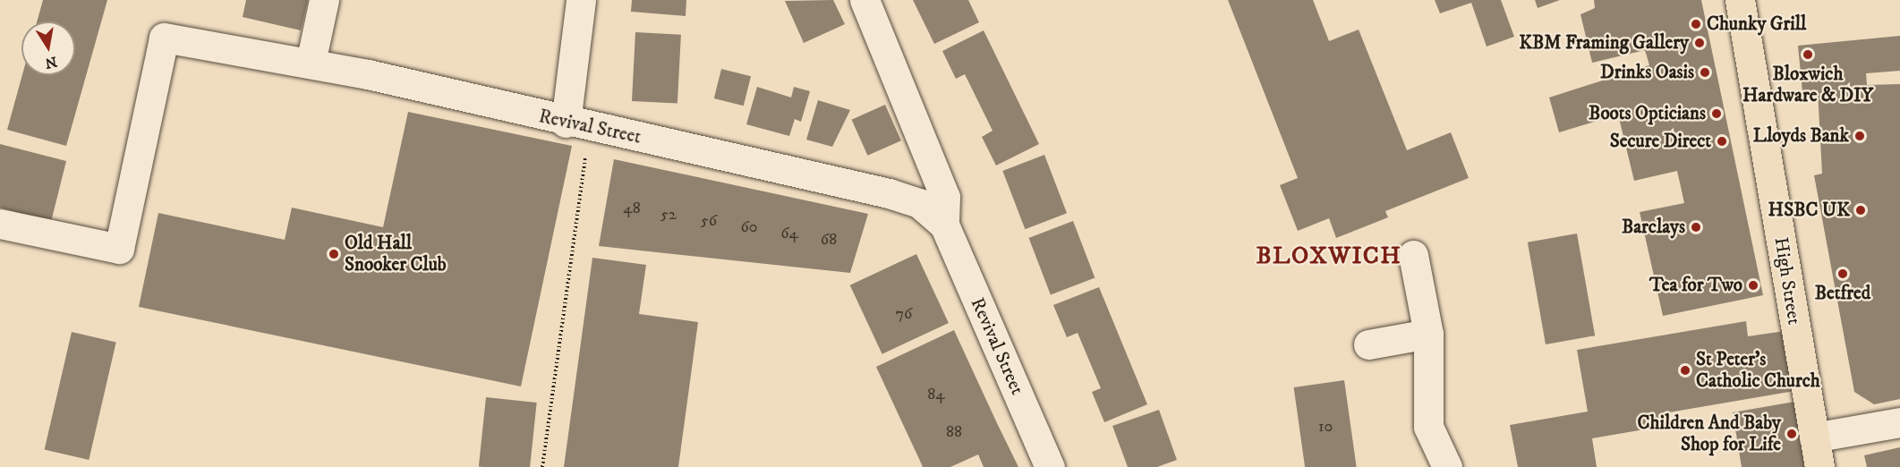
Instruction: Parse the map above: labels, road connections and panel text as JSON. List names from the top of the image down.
{
  "streets": {
    "highway": ["High Street"],
    "street": ["Revival Street"]
  },
  "districts": ["BLOXWICH"],
  "places": [
    "Chunky Grill",
    "KBM Framing Gallery",
    "Bloxwich Hardware & DIY",
    "Drinks Oasis",
    "Boots Opticians",
    "Lloyds Bank",
    "Secure Direct",
    "HSBC UK",
    "Barclays",
    "Old Hall Snooker Club",
    "Betfred",
    "Tea for Two",
    "St Peter's Catholic Church",
    "Children And Baby Shop for Life"
  ],
  "house_numbers": [
    "48",
    "52",
    "56",
    "60",
    "64",
    "68",
    "76",
    "84",
    "10",
    "88"
  ],
  "north": "bottom"
}
